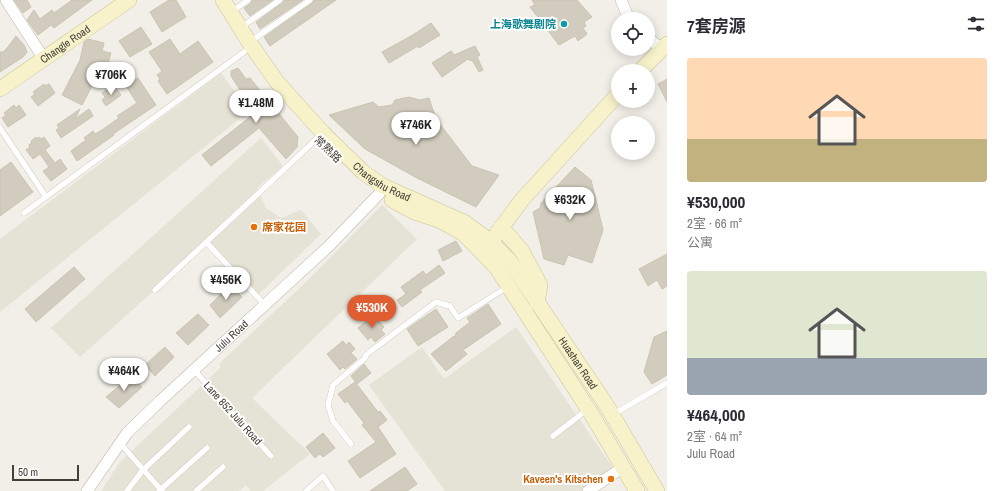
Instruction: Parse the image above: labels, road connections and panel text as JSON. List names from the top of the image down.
{
  "streets": {
    "main road": [
      "Changle Road",
      "常熟路",
      "Changshu Road",
      "Huashan Road"
    ],
    "street": ["Julu Road"],
    "lane": ["Lane 852 Julu Road"]
  },
  "crossings": [
    ["常熟路", "Changshu Road"],
    ["常熟路", "Julu Road"],
    ["常熟路", "Huashan Road"],
    ["Changshu Road", "Julu Road"],
    ["Changshu Road", "Huashan Road"],
    ["Julu Road", "Lane 852 Julu Road"]
  ],
  "places": ["上海歌舞剧院", "席家花园", "Kaveen's Kitschen"],
  "scale_bar": "50 m",
  "page": {
    "heading": "7套房源",
    "map_buttons": ["+", "−"],
    "list": [
      {
        "name": "¥530,000",
        "note": "2室 · 66 m² · 公寓"
      },
      {
        "name": "¥464,000",
        "note": "2室 · 64 m² · Julu Road"
      }
    ],
    "price": [
      "¥706K",
      "¥1.48M",
      "¥746K",
      "¥632K",
      "¥456K",
      "¥530K",
      "¥464K"
    ],
    "scale": "50 m"
  }
}
